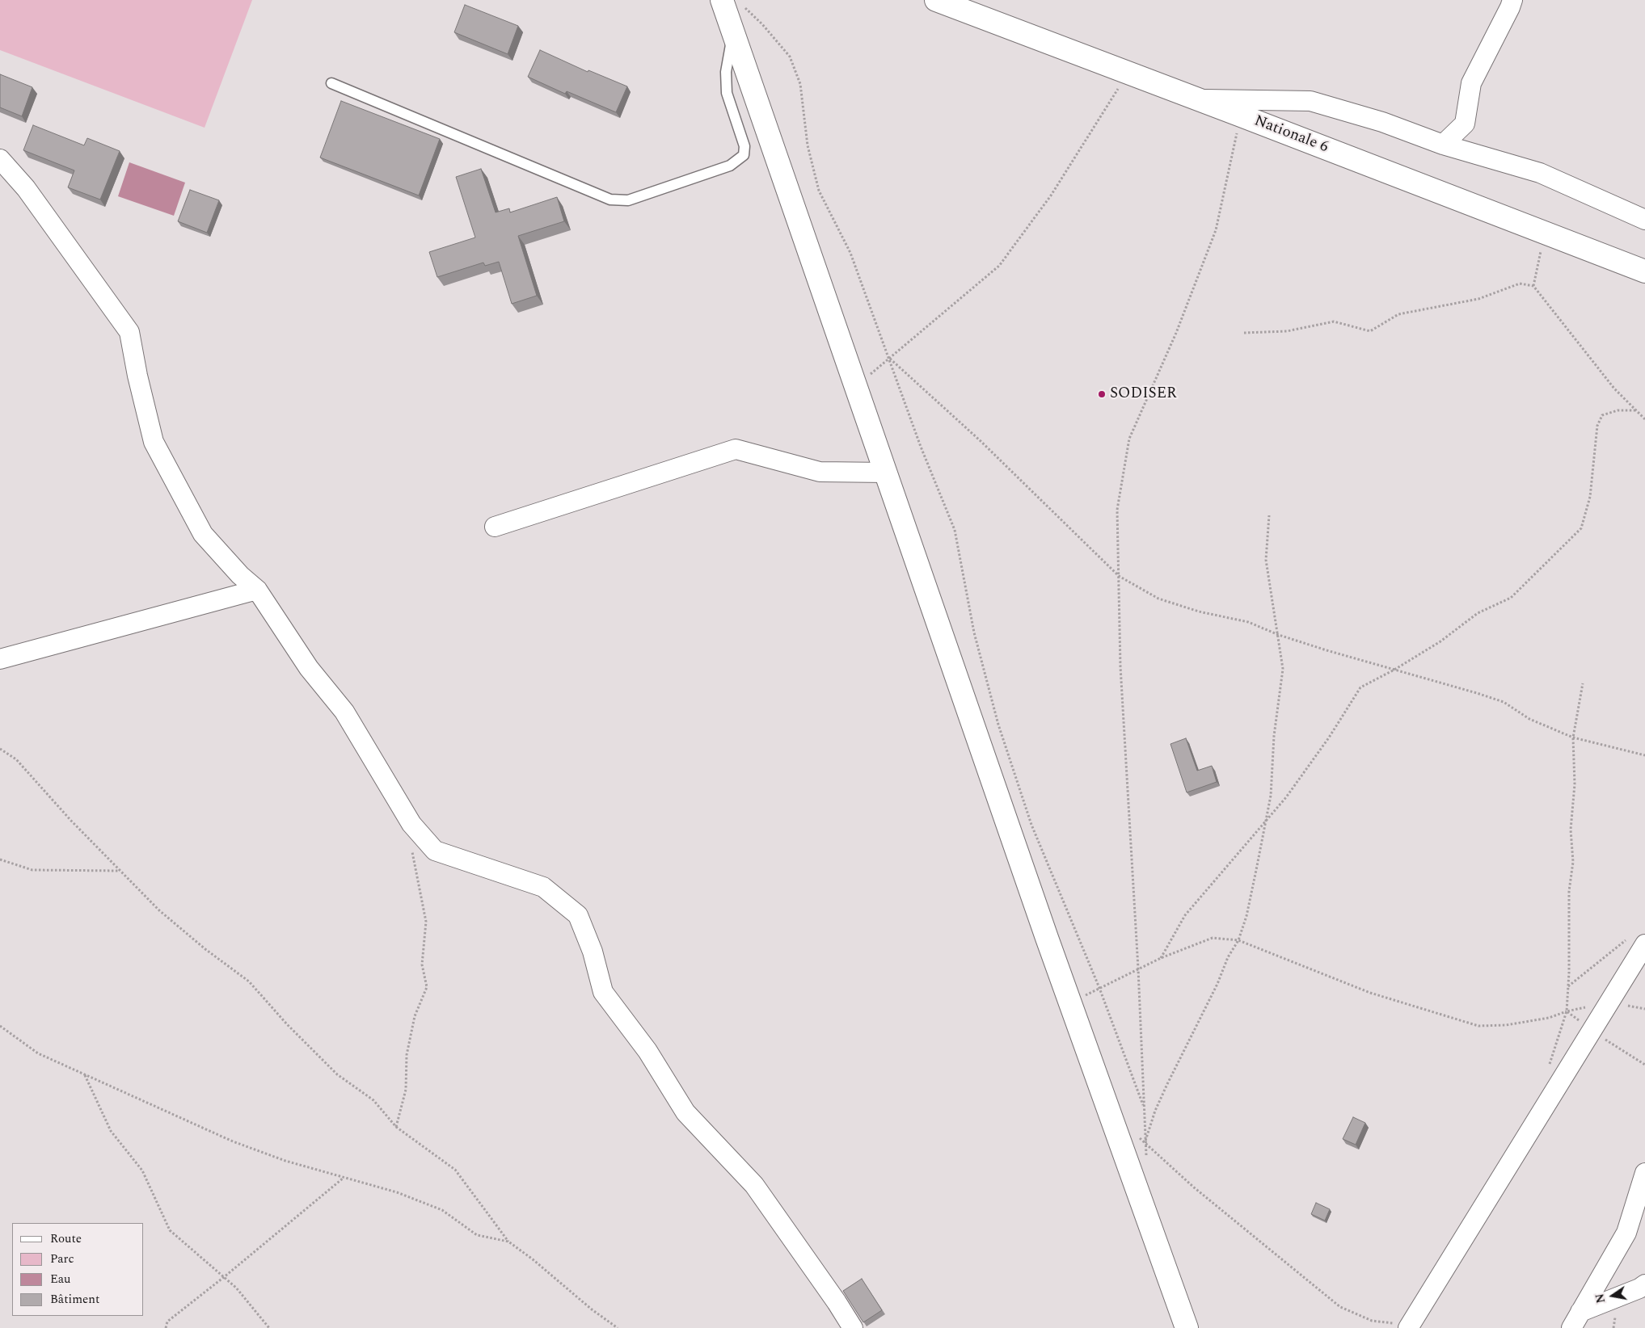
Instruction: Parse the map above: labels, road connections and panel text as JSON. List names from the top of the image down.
{
  "streets": {
    "main road": ["Nationale 6"]
  },
  "places": ["SODISER"],
  "legend": [
    "Route",
    "Parc",
    "Eau",
    "Bâtiment"
  ],
  "north": "left"
}
